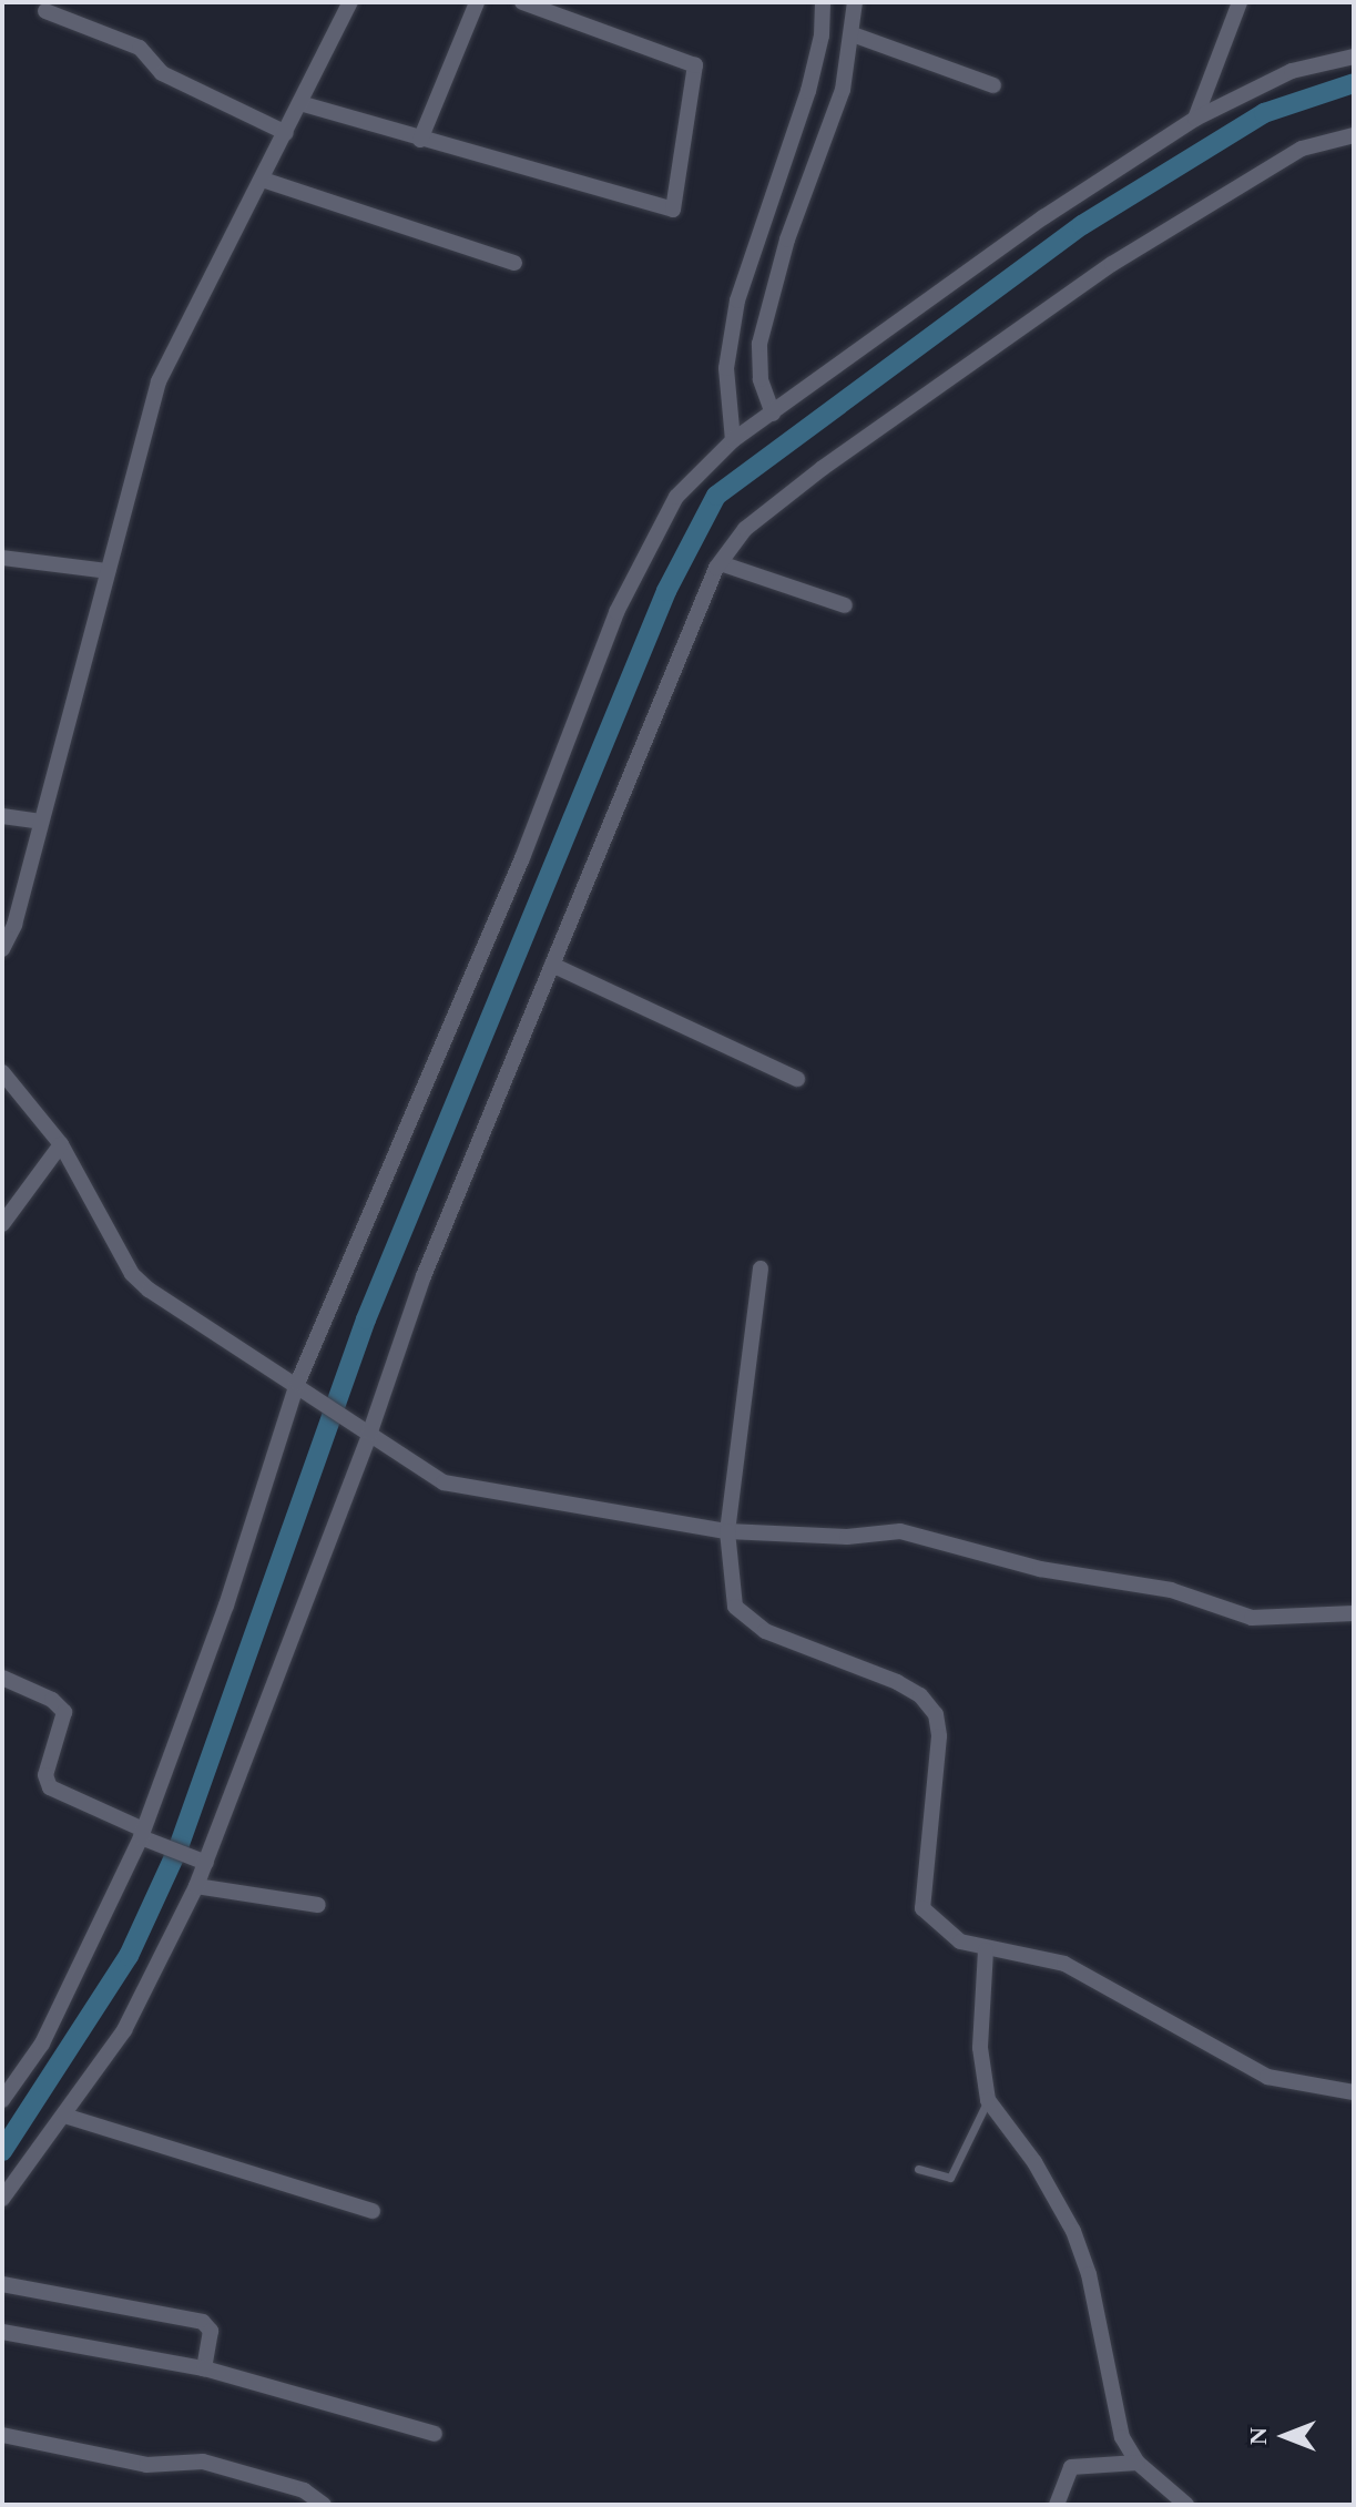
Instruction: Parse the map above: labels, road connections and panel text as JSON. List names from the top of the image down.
{
  "north": "left"
}
